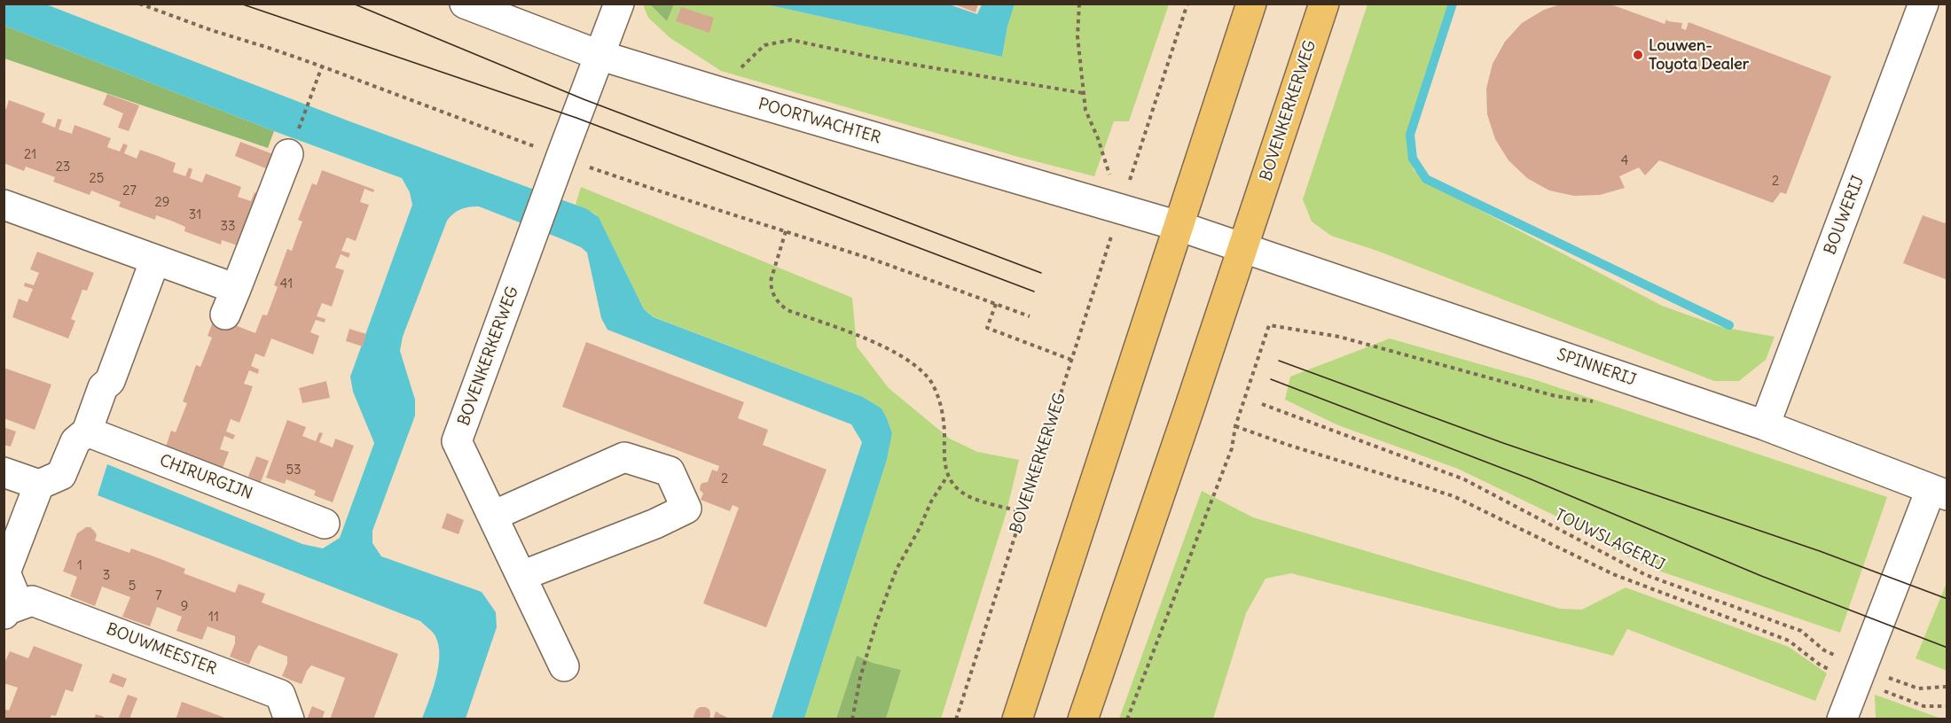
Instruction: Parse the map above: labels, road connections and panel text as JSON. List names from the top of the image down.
{
  "streets": {
    "main road": ["BOVENKERKERWEG"],
    "street": [
      "POORTWACHTER",
      "BOUWERIJ",
      "SPINNERIJ",
      "CHIRURGIJN",
      "BOUWMEESTER"
    ],
    "path": ["TOUWSLAGERIJ"]
  },
  "crossings": [
    ["BOVENKERKERWEG", "POORTWACHTER"],
    ["BOVENKERKERWEG", "SPINNERIJ"],
    ["BOUWERIJ", "SPINNERIJ"]
  ],
  "places": ["Louwen- Toyota Dealer"],
  "house_numbers": [
    "21",
    "4",
    "23",
    "25",
    "2",
    "27",
    "29",
    "31",
    "33",
    "41",
    "53",
    "2",
    "1",
    "3",
    "5",
    "7",
    "9",
    "11"
  ]
}
